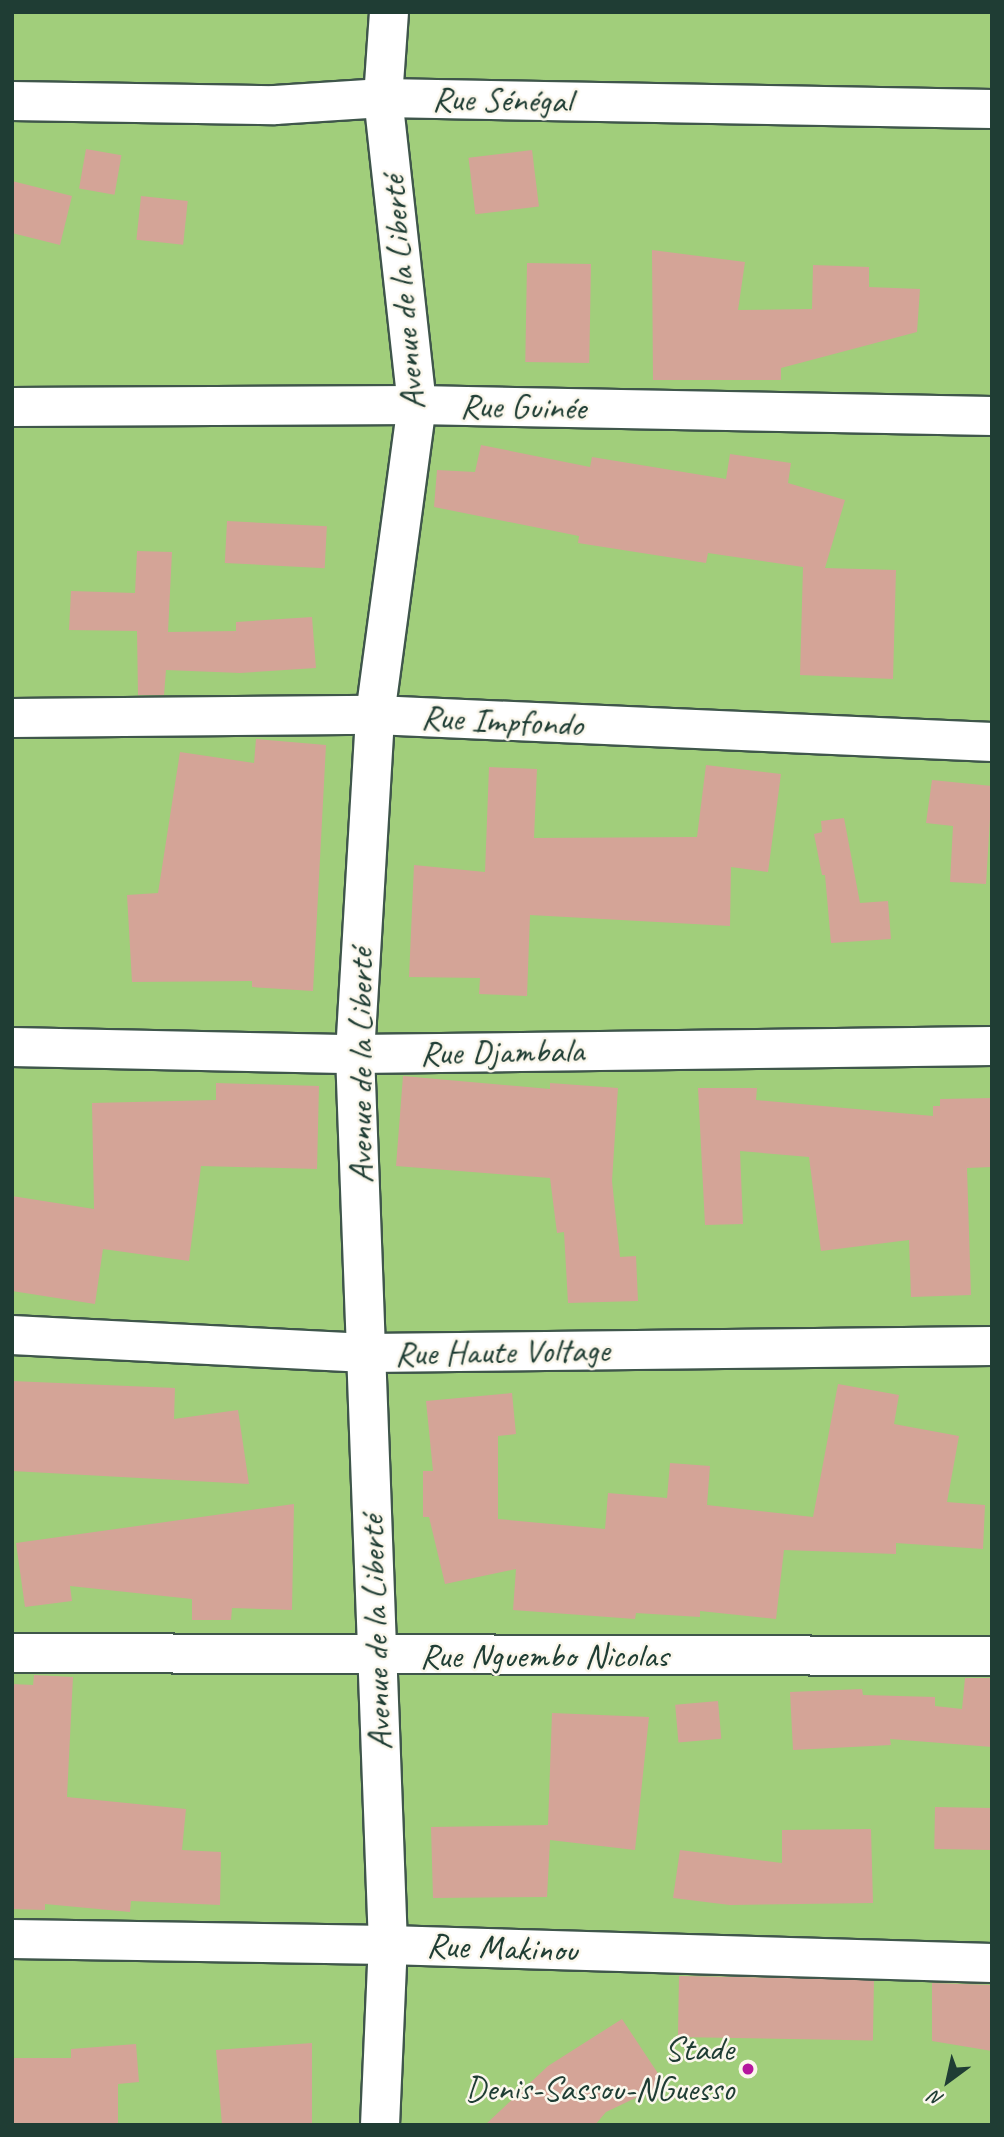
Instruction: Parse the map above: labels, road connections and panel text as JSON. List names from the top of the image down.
{
  "streets": {
    "street": [
      "Rue Sénégal",
      "Avenue de la Liberté",
      "Rue Guinée",
      "Rue Impfondo",
      "Rue Djambala",
      "Rue Haute Voltage",
      "Rue Nguembo Nicolas",
      "Rue Makinou"
    ]
  },
  "crossings": [
    ["Rue Sénégal", "Avenue de la Liberté"],
    ["Avenue de la Liberté", "Rue Guinée"],
    ["Avenue de la Liberté", "Rue Impfondo"],
    ["Avenue de la Liberté", "Rue Djambala"],
    ["Avenue de la Liberté", "Rue Haute Voltage"],
    ["Avenue de la Liberté", "Rue Nguembo Nicolas"],
    ["Avenue de la Liberté", "Rue Makinou"]
  ],
  "places": ["Stade Denis-Sassou-NGuesso"],
  "north": "bottom left"
}
